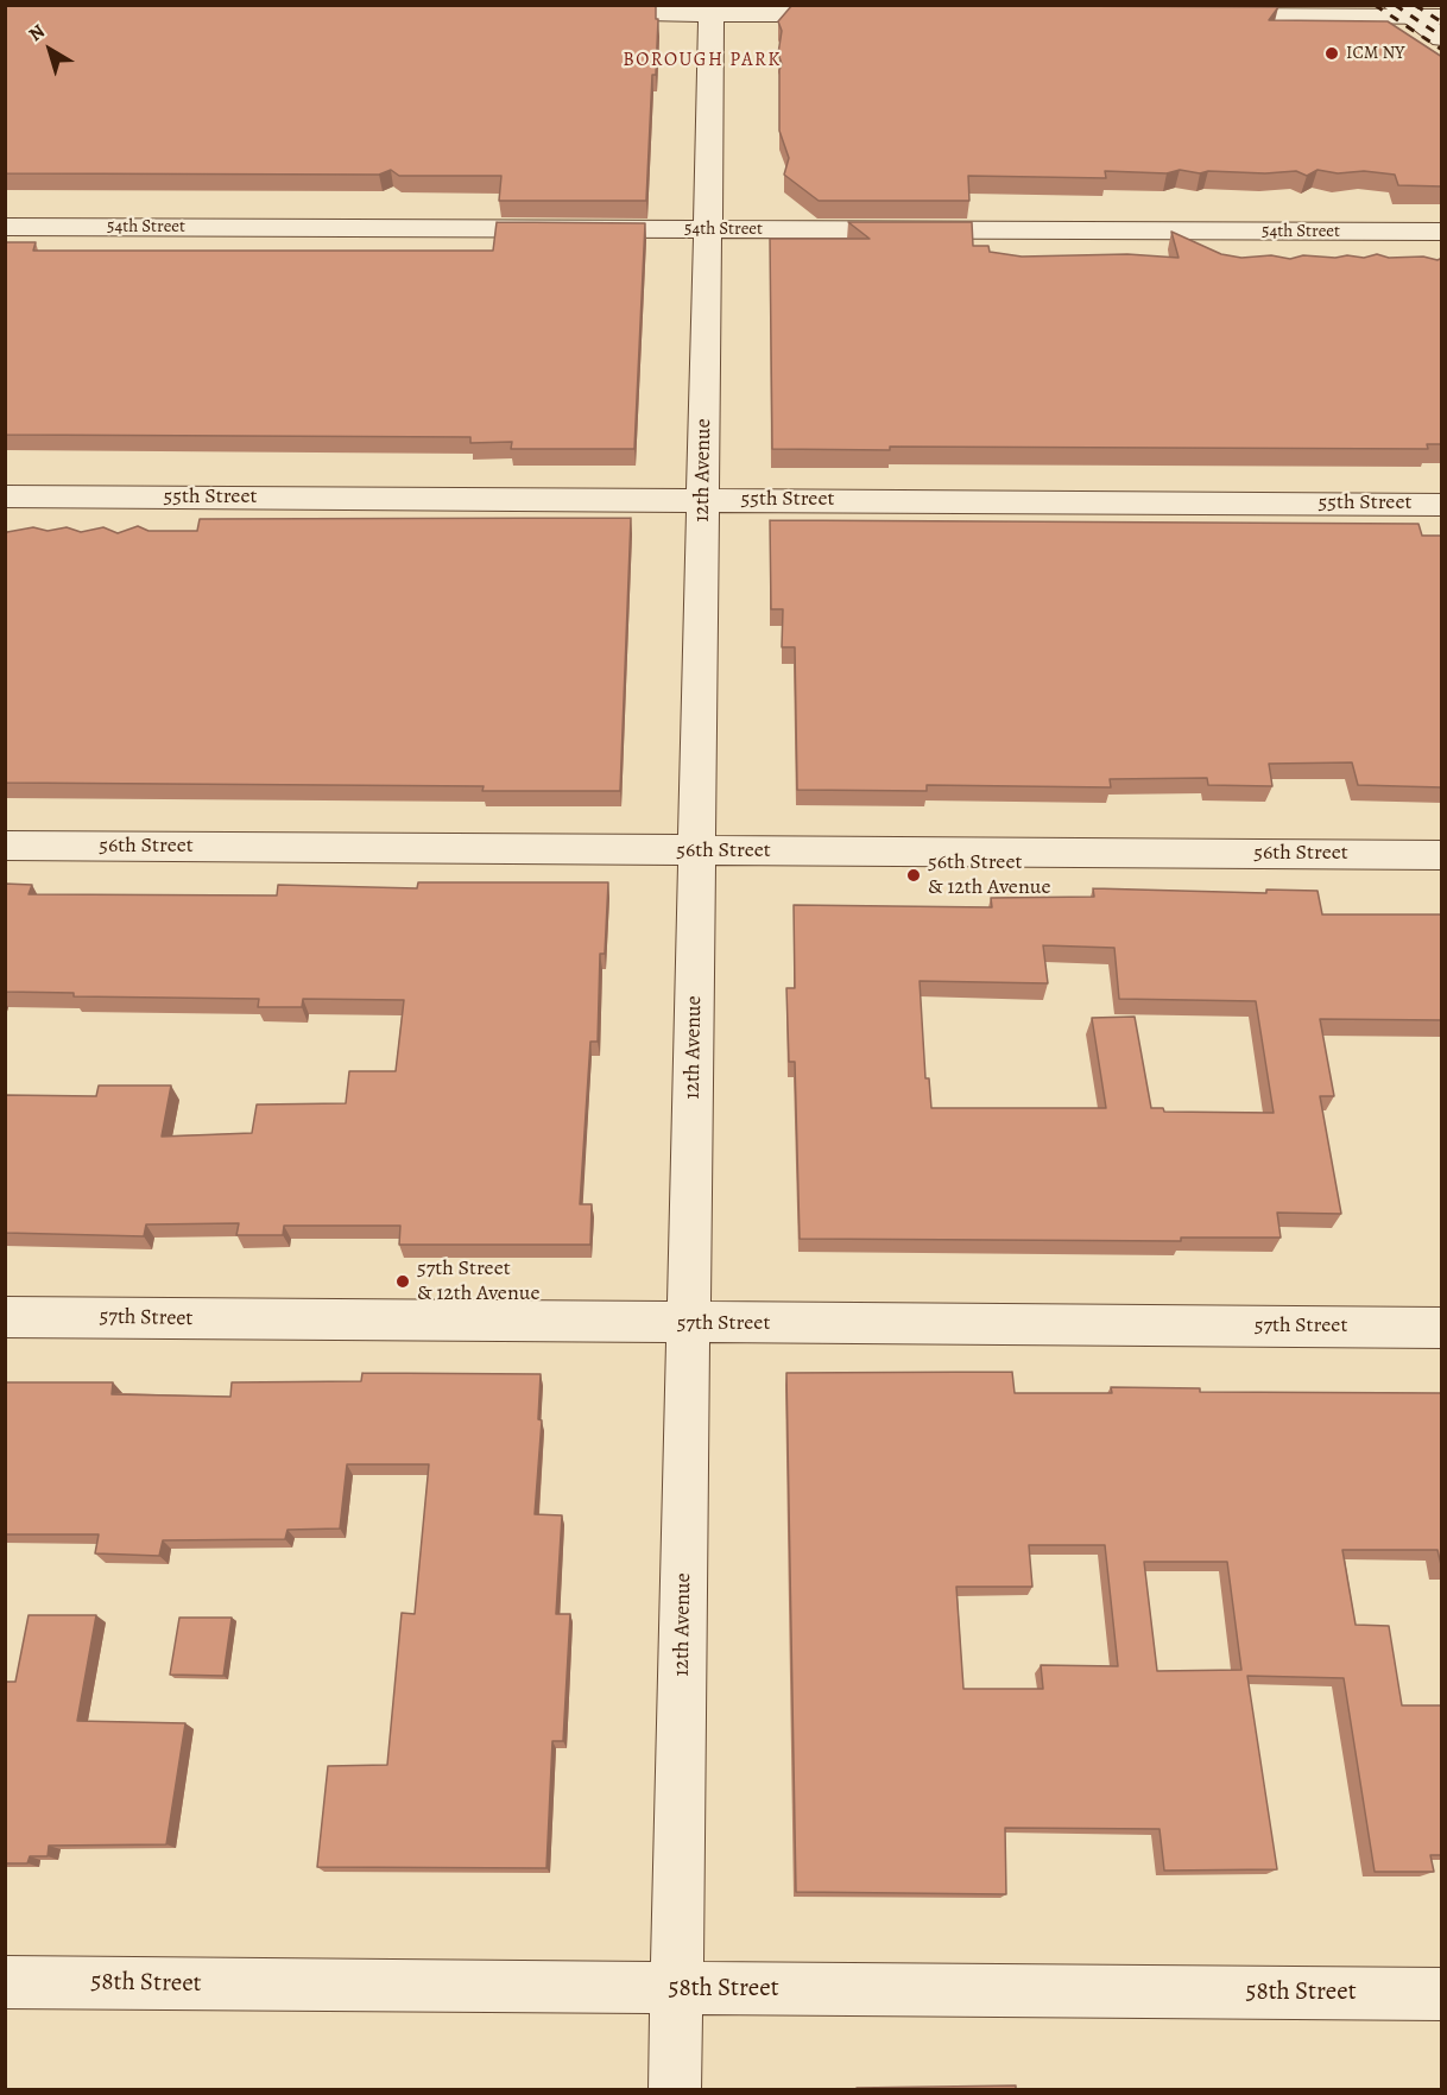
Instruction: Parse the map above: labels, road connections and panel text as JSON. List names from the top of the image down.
{
  "streets": {
    "street": [
      "54th Street",
      "12th Avenue",
      "55th Street",
      "56th Street",
      "57th Street",
      "58th Street"
    ]
  },
  "crossings": [
    ["54th Street", "12th Avenue"],
    ["12th Avenue", "55th Street"],
    ["12th Avenue", "56th Street"],
    ["12th Avenue", "57th Street"],
    ["12th Avenue", "58th Street"]
  ],
  "districts": ["BOROUGH PARK"],
  "places": ["ICM NY", "56th Street & 12th Avenue", "57th Street & 12th Avenue"],
  "north": "top left"
}
